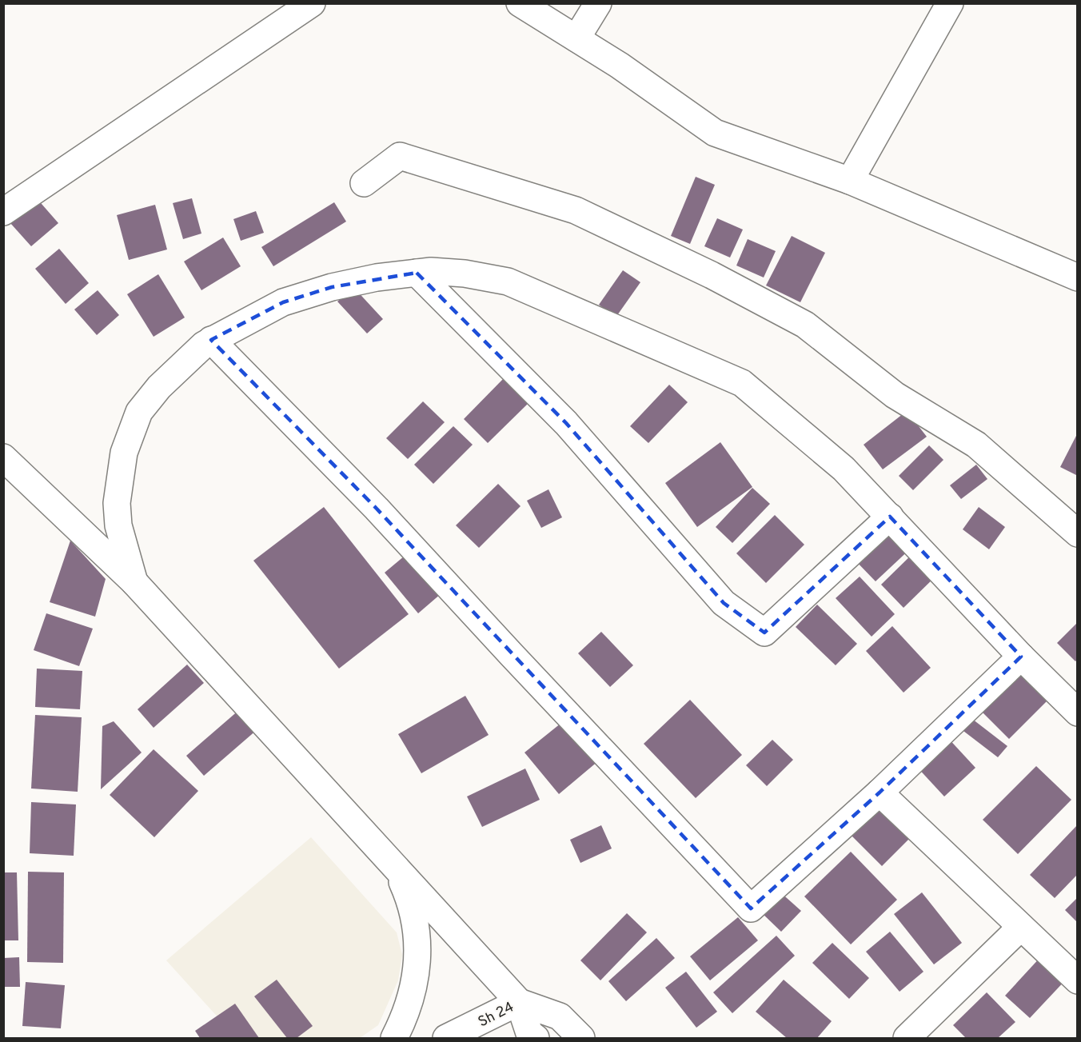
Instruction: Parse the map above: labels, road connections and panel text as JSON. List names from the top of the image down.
{
  "streets": {
    "street": ["Sh 24"]
  }
}
